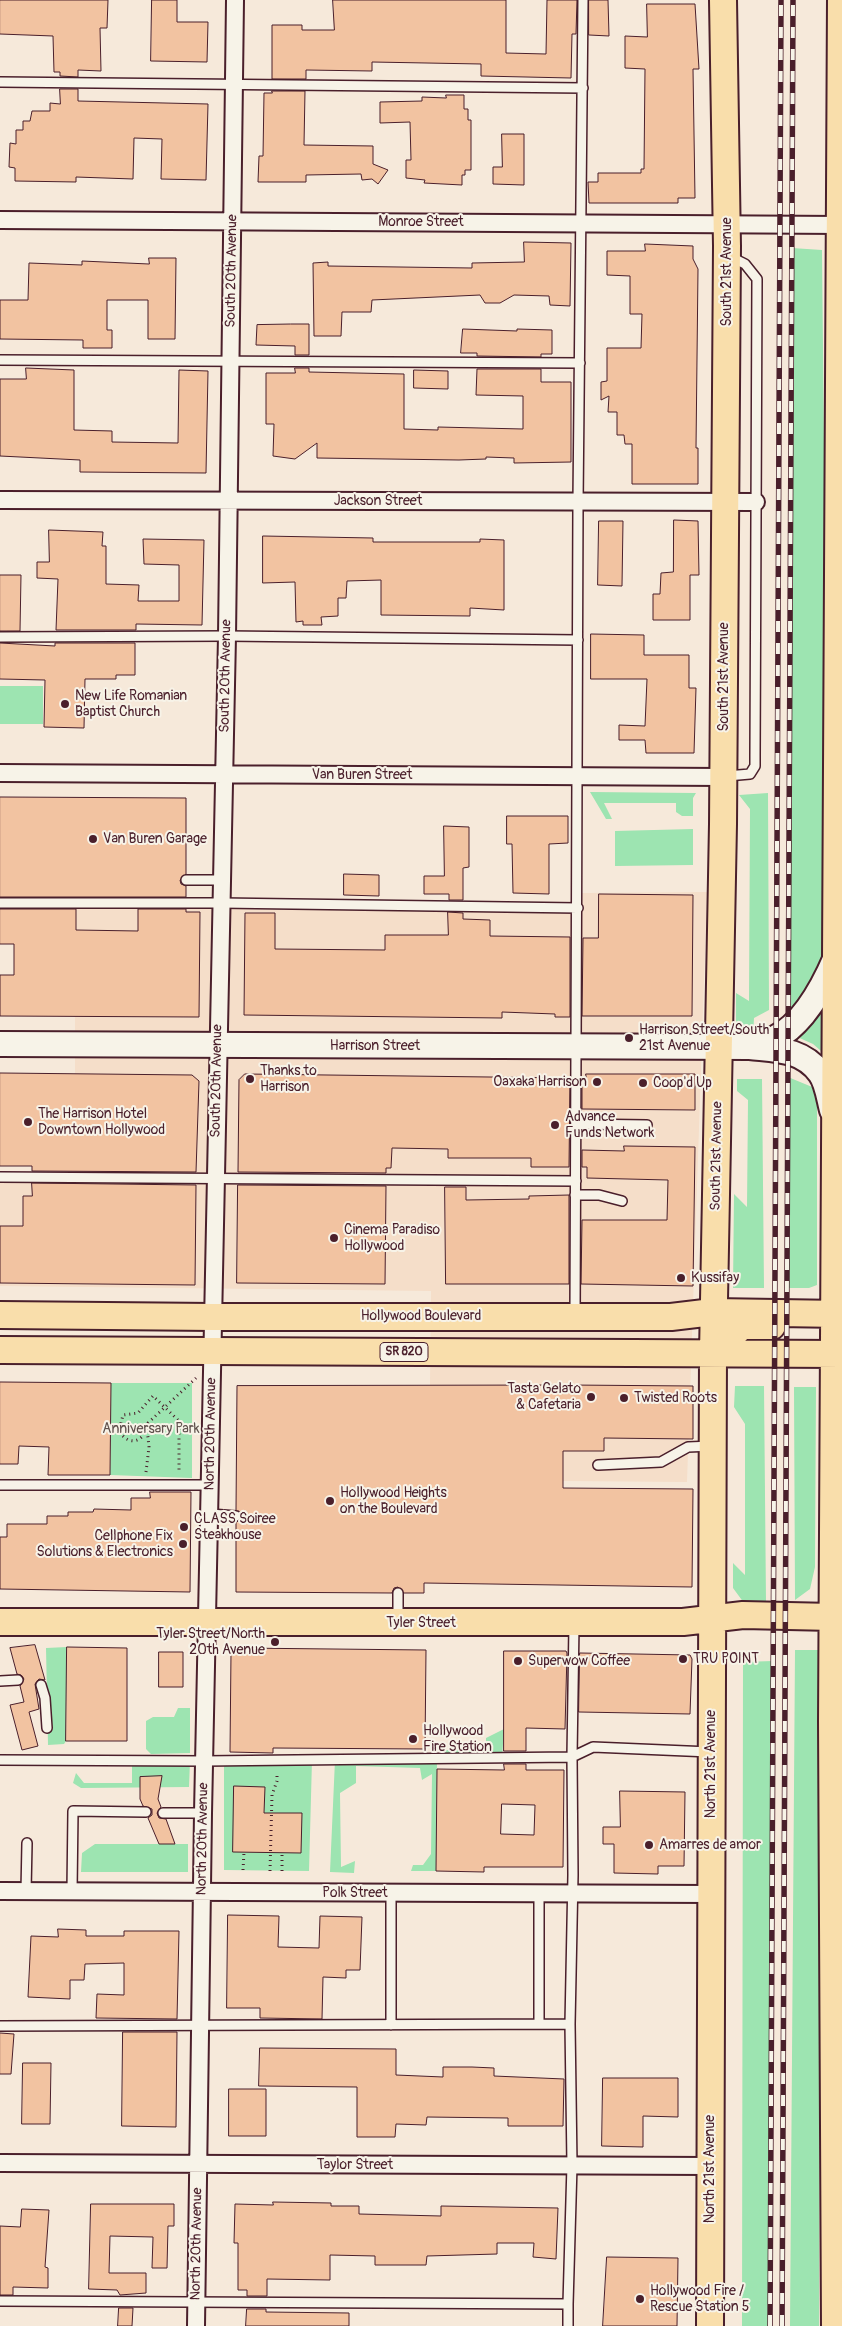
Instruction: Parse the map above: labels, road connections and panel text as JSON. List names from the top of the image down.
{
  "streets": {
    "main road": [
      "South 21st Avenue",
      "Harrison Street",
      "Hollywood Boulevard",
      "SR 820",
      "Tyler Street",
      "North 21st Avenue"
    ],
    "street": [
      "Monroe Street",
      "South 20th Avenue",
      "Jackson Street",
      "Van Buren Street",
      "North 20th Avenue",
      "Polk Street",
      "Taylor Street"
    ]
  },
  "crossings": [
    ["Monroe Street", "South 20th Avenue"],
    ["Monroe Street", "South 21st Avenue"],
    ["South 20th Avenue", "Jackson Street"],
    ["South 20th Avenue", "Van Buren Street"],
    ["South 20th Avenue", "Harrison Street"],
    ["South 20th Avenue", "Hollywood Boulevard"],
    ["South 20th Avenue", "SR 820"],
    ["South 20th Avenue", "North 20th Avenue"],
    ["South 21st Avenue", "Jackson Street"],
    ["South 21st Avenue", "Van Buren Street"],
    ["South 21st Avenue", "Harrison Street"],
    ["South 21st Avenue", "Hollywood Boulevard"],
    ["South 21st Avenue", "SR 820"],
    ["South 21st Avenue", "North 21st Avenue"],
    ["SR 820", "North 20th Avenue"],
    ["SR 820", "North 21st Avenue"],
    ["North 20th Avenue", "Tyler Street"],
    ["North 20th Avenue", "Polk Street"],
    ["North 20th Avenue", "Taylor Street"],
    ["Tyler Street", "North 21st Avenue"],
    ["North 21st Avenue", "Polk Street"],
    ["North 21st Avenue", "Taylor Street"]
  ],
  "parks": ["Anniversary Park"],
  "places": [
    "New Life Romanian Baptist Church",
    "Van Buren Garage",
    "Harrison Street/South 21st Avenue",
    "Thanks to Harrison",
    "Oaxaka Harrison",
    "Coop'd Up",
    "The Harrison Hotel Downtown Hollywood",
    "Advance Funds Network",
    "Cinema Paradiso Hollywood",
    "Kussifay",
    "Tasta Gelato & Cafetaria",
    "Twisted Roots",
    "Hollywood Heights on the Boulevard",
    "CLASS Soiree Steakhouse",
    "Cellphone Fix Solutions & Electronics",
    "Tyler Street/North 20th Avenue",
    "TRU POINT",
    "Superwow Coffee",
    "Hollywood Fire Station",
    "Amarres de amor",
    "Hollywood Fire / Rescue Station 5"
  ]
}
